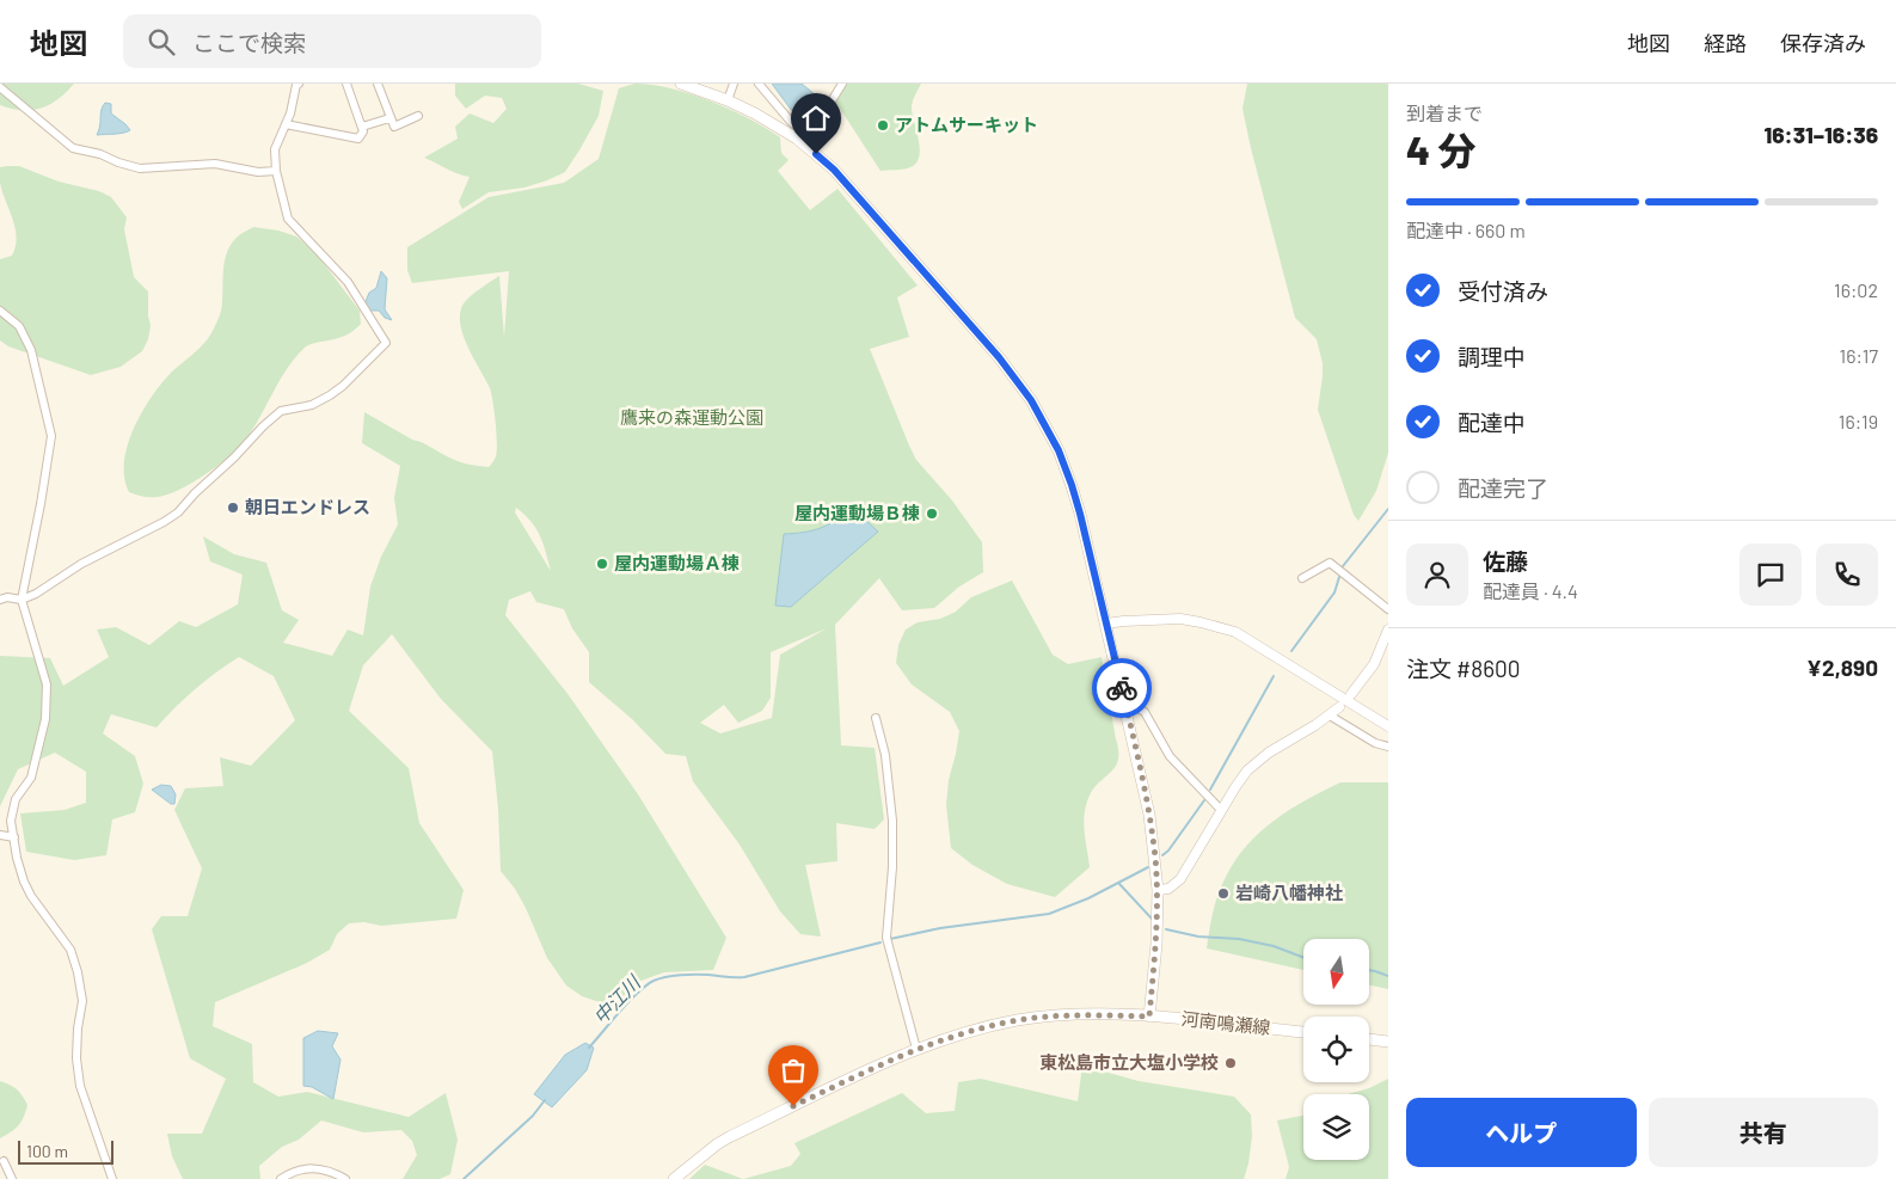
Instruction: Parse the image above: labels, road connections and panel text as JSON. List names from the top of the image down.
{
  "streets": {
    "main road": ["河南鳴瀬線"]
  },
  "water": ["中江川"],
  "parks": ["鷹来の森運動公園"],
  "places": [
    "アトムサーキット",
    "朝日エンドレス",
    "屋内運動場Ｂ棟",
    "屋内運動場Ａ棟",
    "岩崎八幡神社",
    "東松島市立大塩小学校"
  ],
  "scale_bar": "100 m",
  "north": "bottom",
  "page": {
    "header": "地図",
    "search": "ここで検索",
    "nav": ["地図", "経路", "保存済み"],
    "heading": ["4 分", "到着まで", "16:31–16:36"],
    "panel": [
      "佐藤",
      "配達員 · 4.4",
      "注文 #8600",
      "¥2,890"
    ],
    "bar": "配達中 · 660 m",
    "list": [
      ["受付済み", "16:02"],
      ["調理中", "16:17"],
      ["配達中", "16:19"],
      "配達完了"
    ],
    "buttons": ["ヘルプ", "共有"],
    "scale": "100 m"
  }
}
